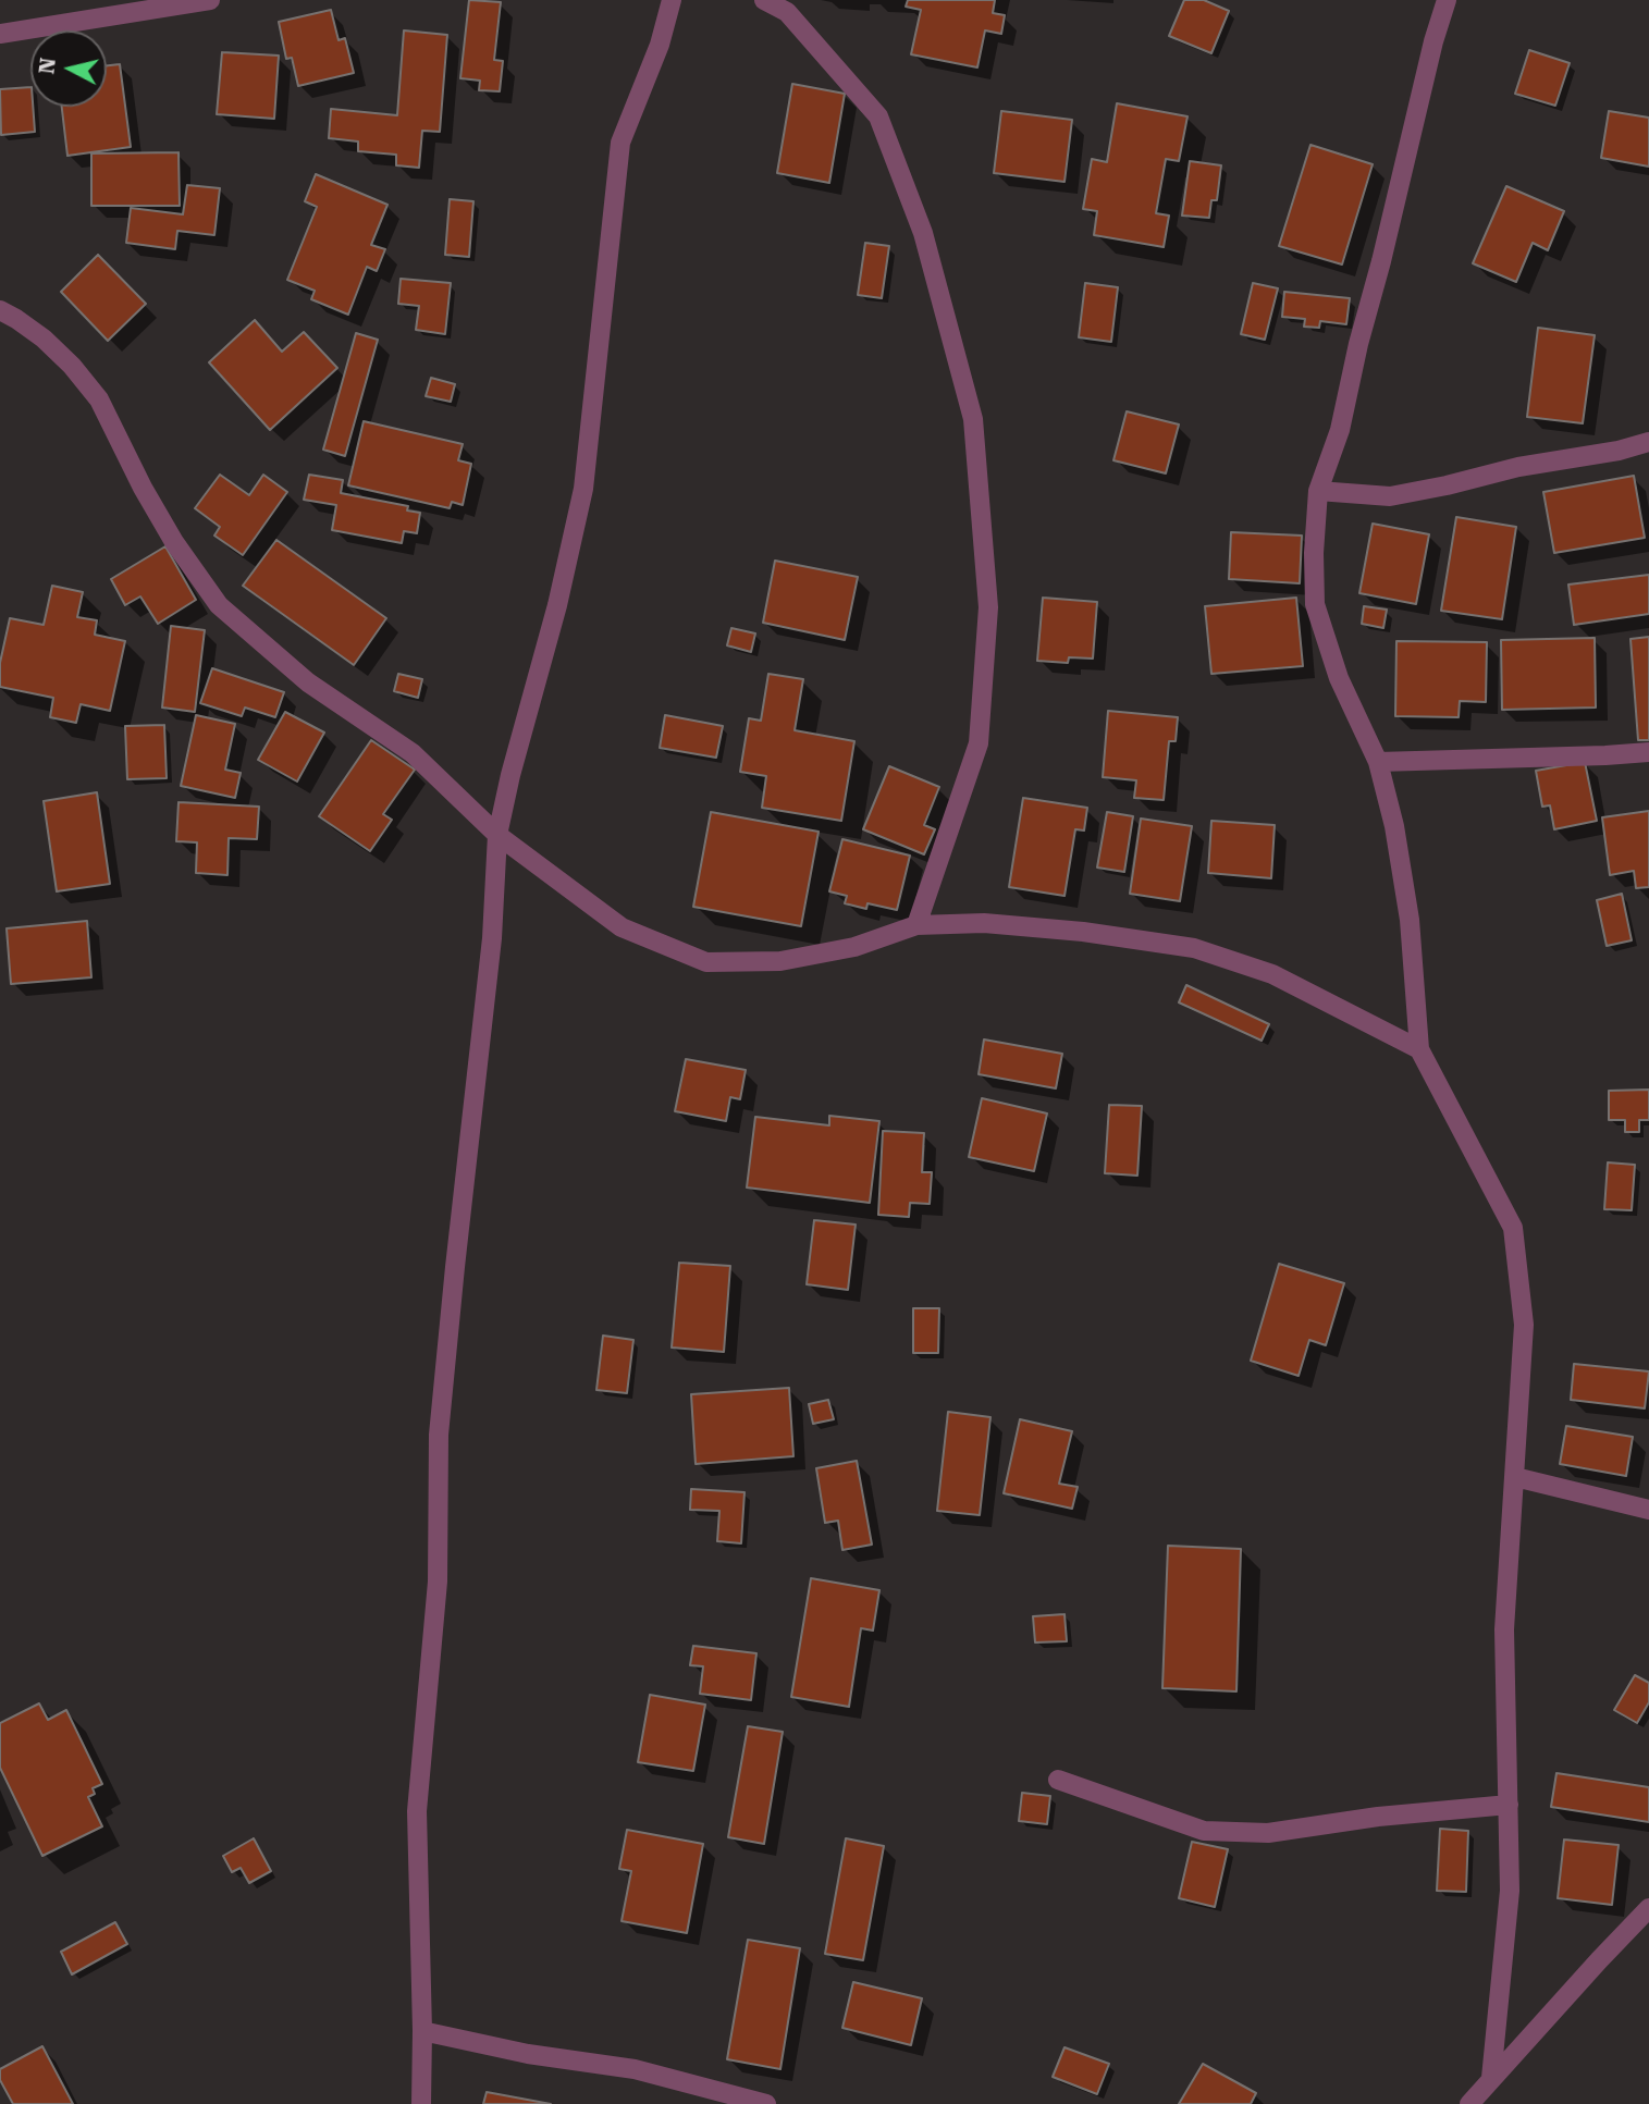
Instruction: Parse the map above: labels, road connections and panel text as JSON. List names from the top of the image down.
{
  "north": "left"
}
